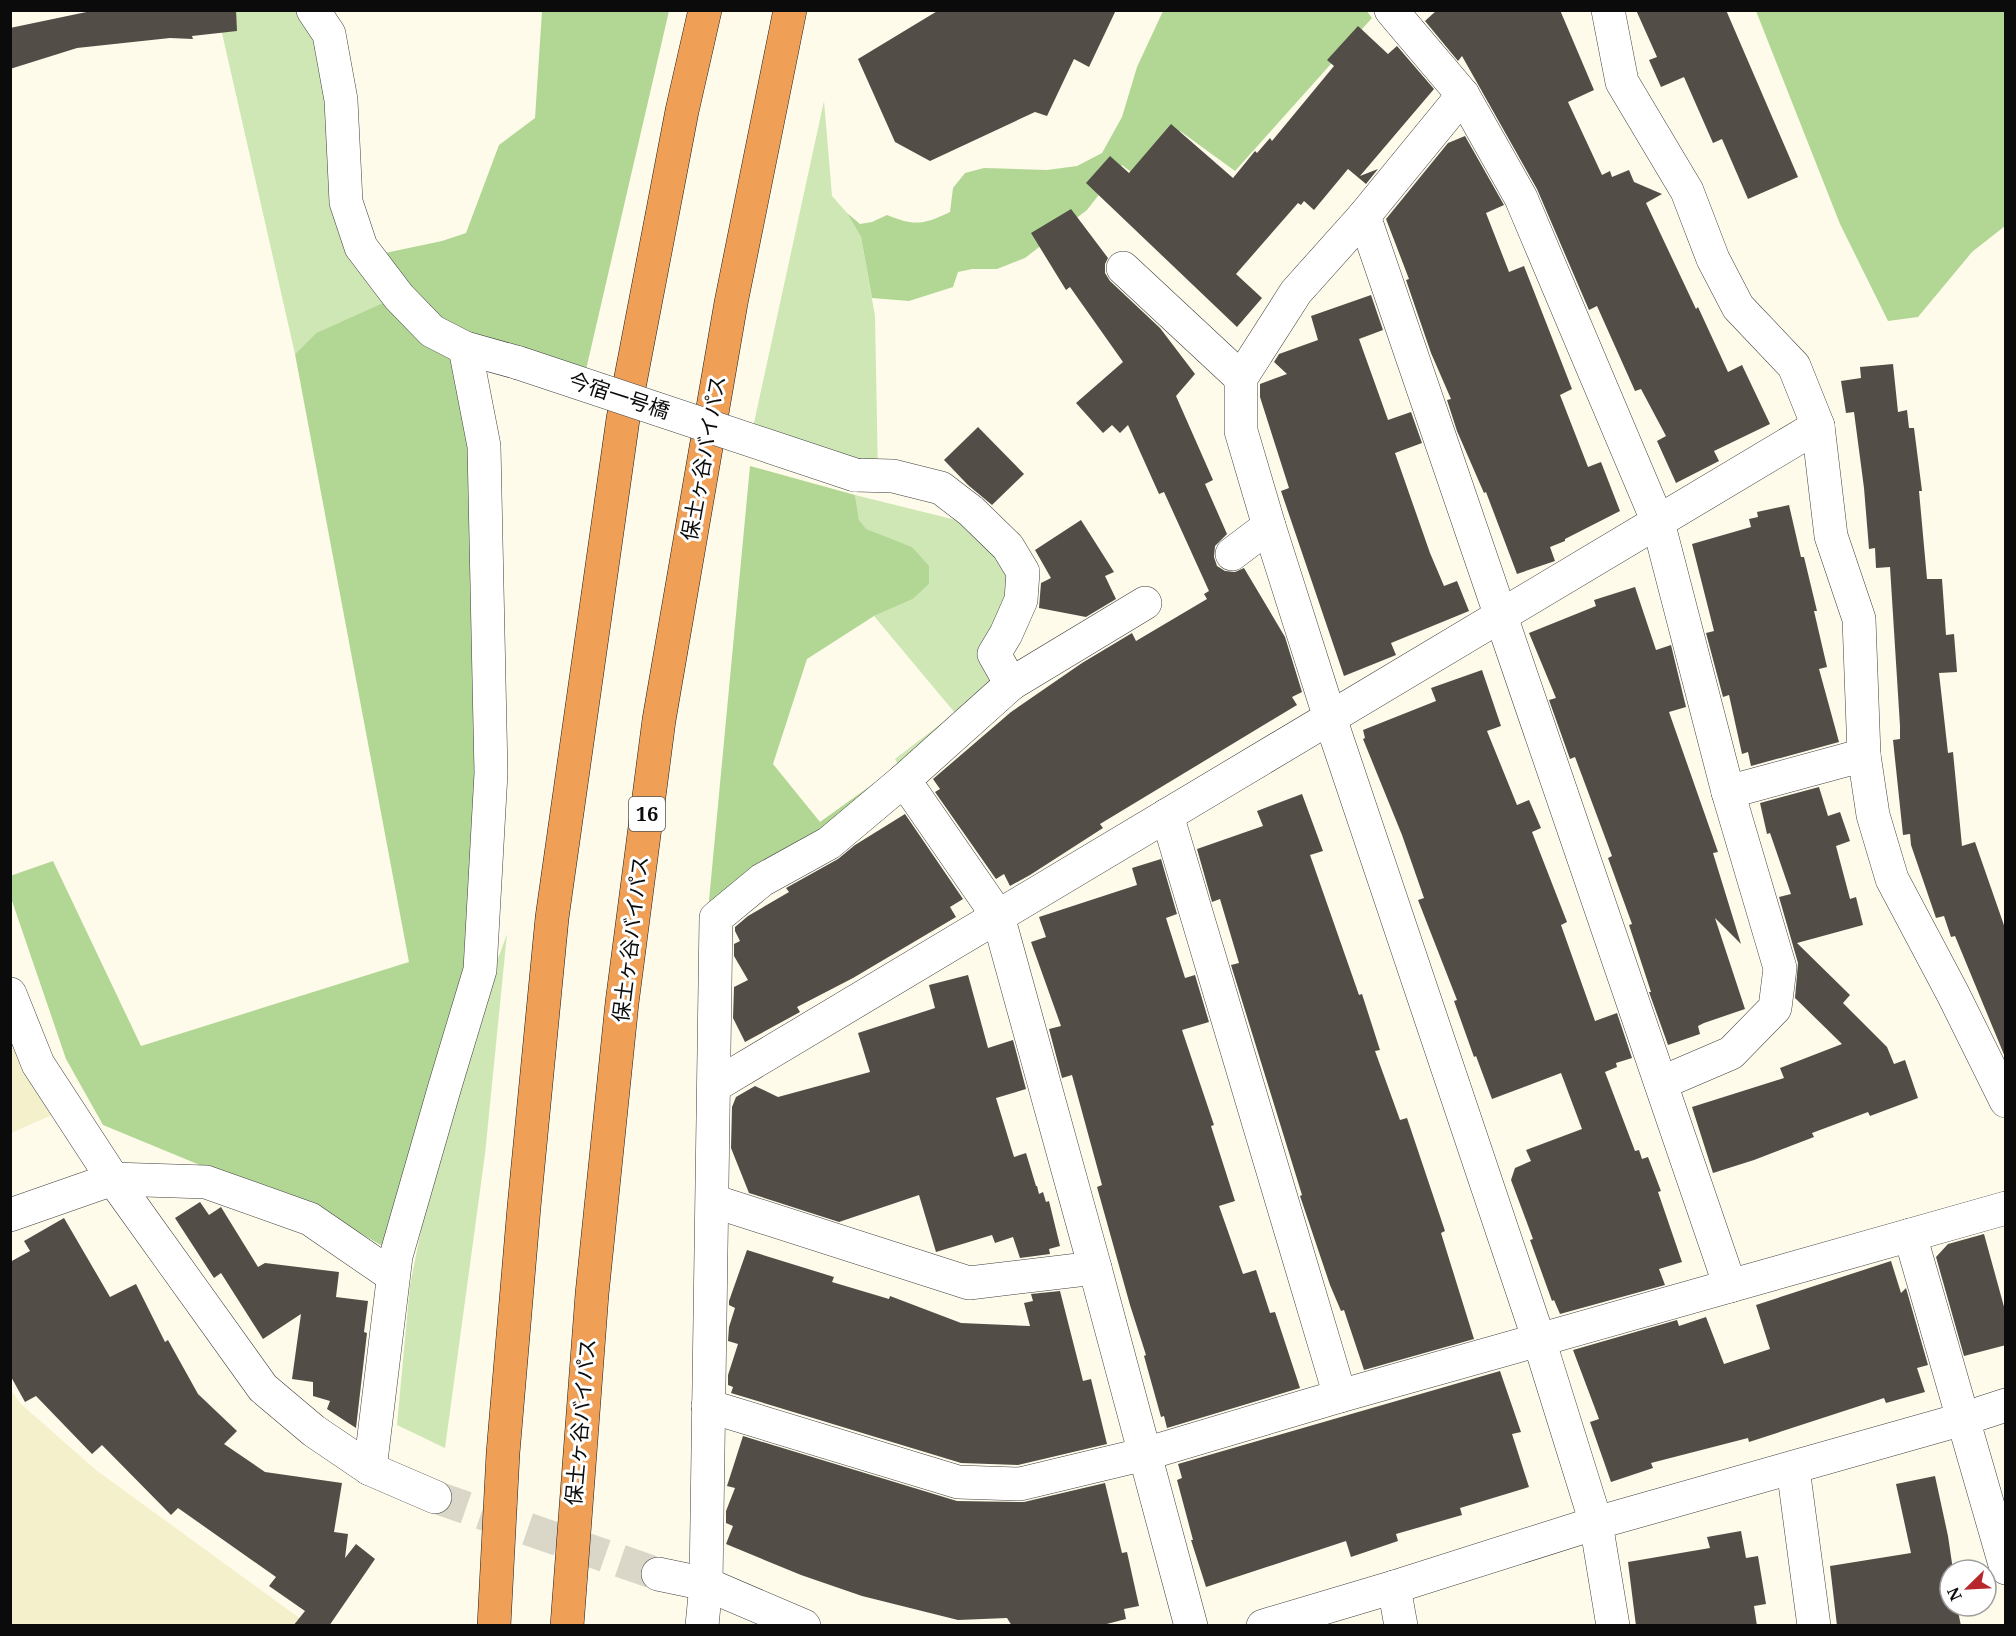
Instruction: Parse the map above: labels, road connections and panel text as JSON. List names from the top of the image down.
{
  "streets": {
    "highway": ["保土ヶ谷バイパス", "16"],
    "street": ["今宿一号橋"]
  },
  "north": "bottom left"
}
